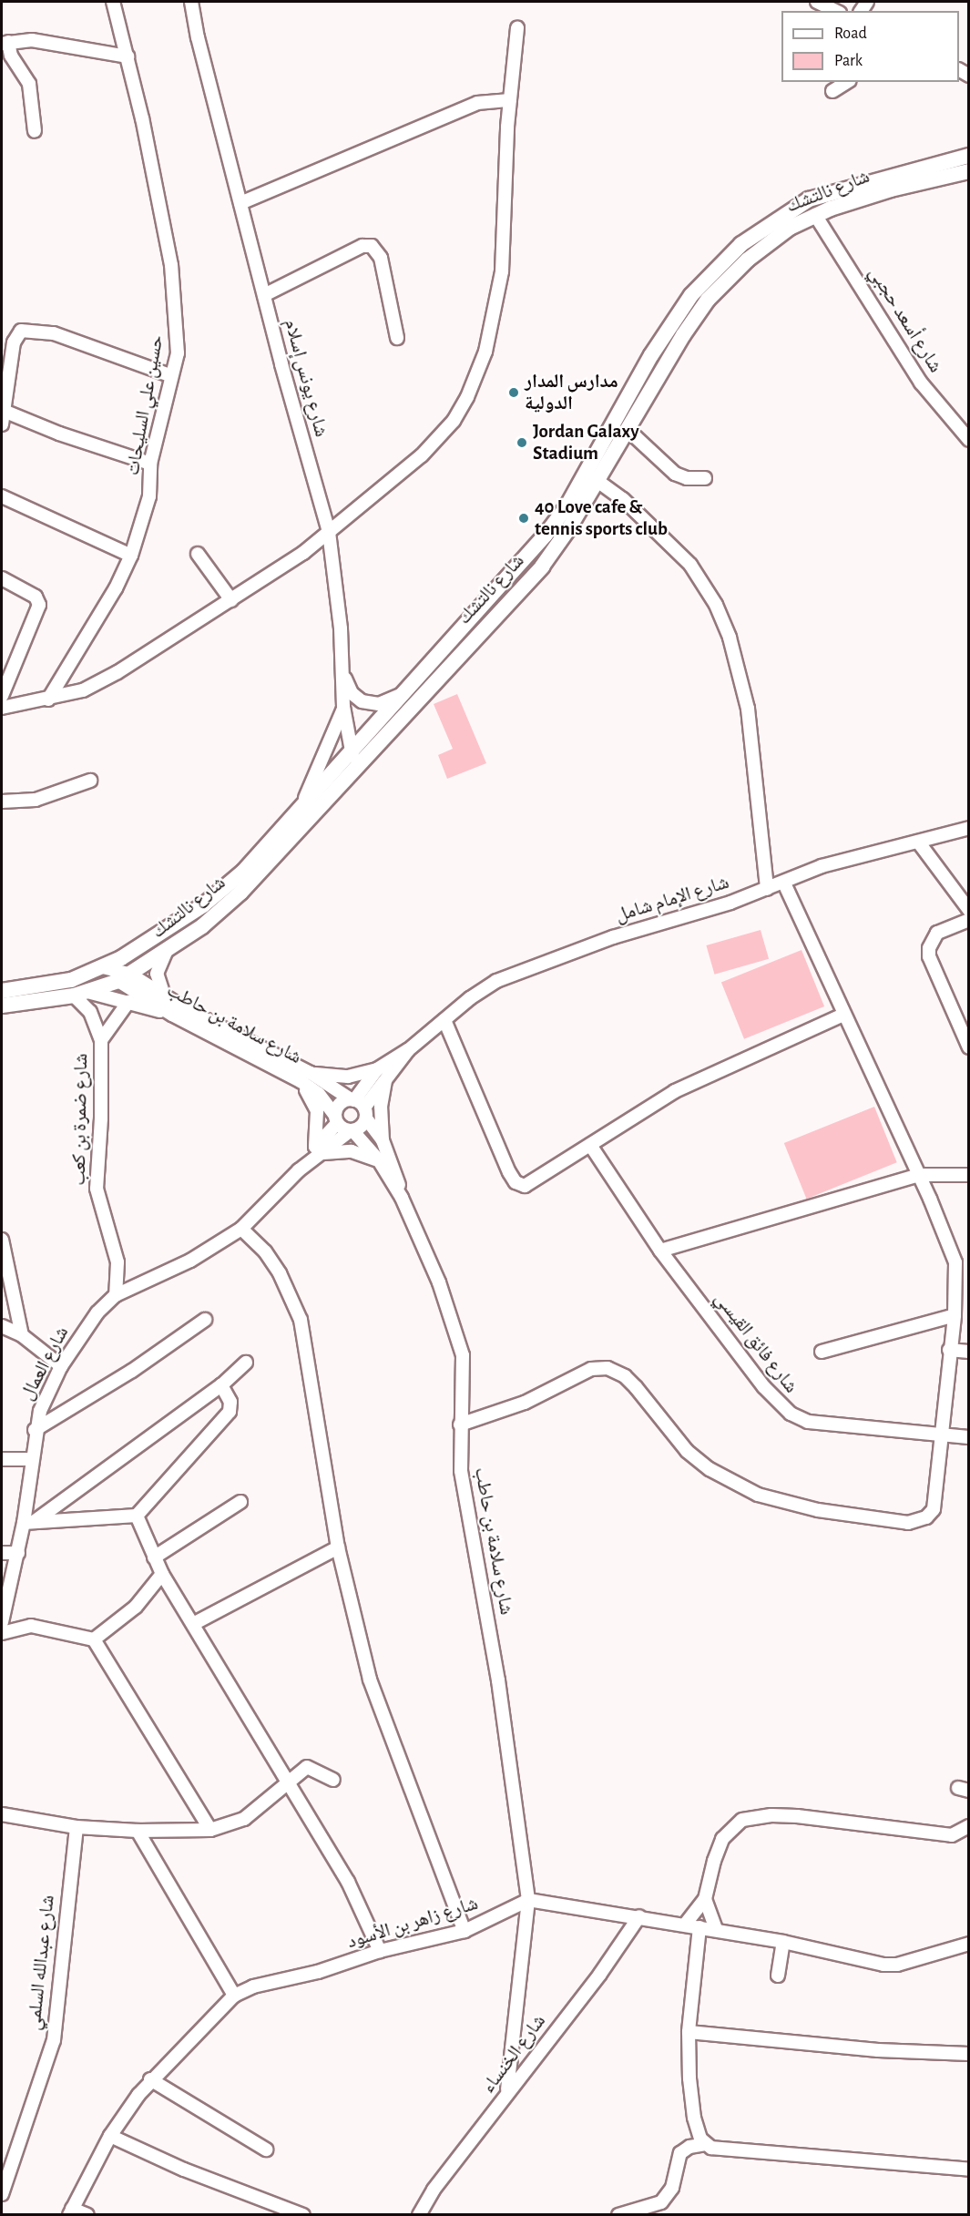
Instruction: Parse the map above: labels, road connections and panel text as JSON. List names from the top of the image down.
{
  "streets": {
    "main road": ["شارع نالتشك"],
    "street": [
      "شارع أسعد حجبي",
      "شارع يونس إسلام",
      "حسين علي السليحات",
      "شارع الإمام شامل",
      "شارع سلامة بن حاطب",
      "شارع ضمرة بن كعب",
      "شارع فائق القيسي",
      "شارع العمال",
      "شارع زاهر بن الأسود",
      "شارع عبدالله السلمي",
      "شارع الخنساء"
    ]
  },
  "crossings": [
    ["شارع نالتشك", "شارع أسعد حجبي"],
    ["شارع نالتشك", "شارع يونس إسلام"],
    ["شارع نالتشك", "شارع سلامة بن حاطب"],
    ["شارع نالتشك", "شارع ضمرة بن كعب"],
    ["شارع الإمام شامل", "شارع سلامة بن حاطب"],
    ["شارع سلامة بن حاطب", "شارع زاهر بن الأسود"],
    ["شارع سلامة بن حاطب", "شارع الخنساء"],
    ["شارع ضمرة بن كعب", "شارع العمال"]
  ],
  "places": ["مدارس المدار الدولية", "Jordan Galaxy Stadium", "40 Love cafe & tennis sports club"],
  "legend": ["Road", "Park"]
}
